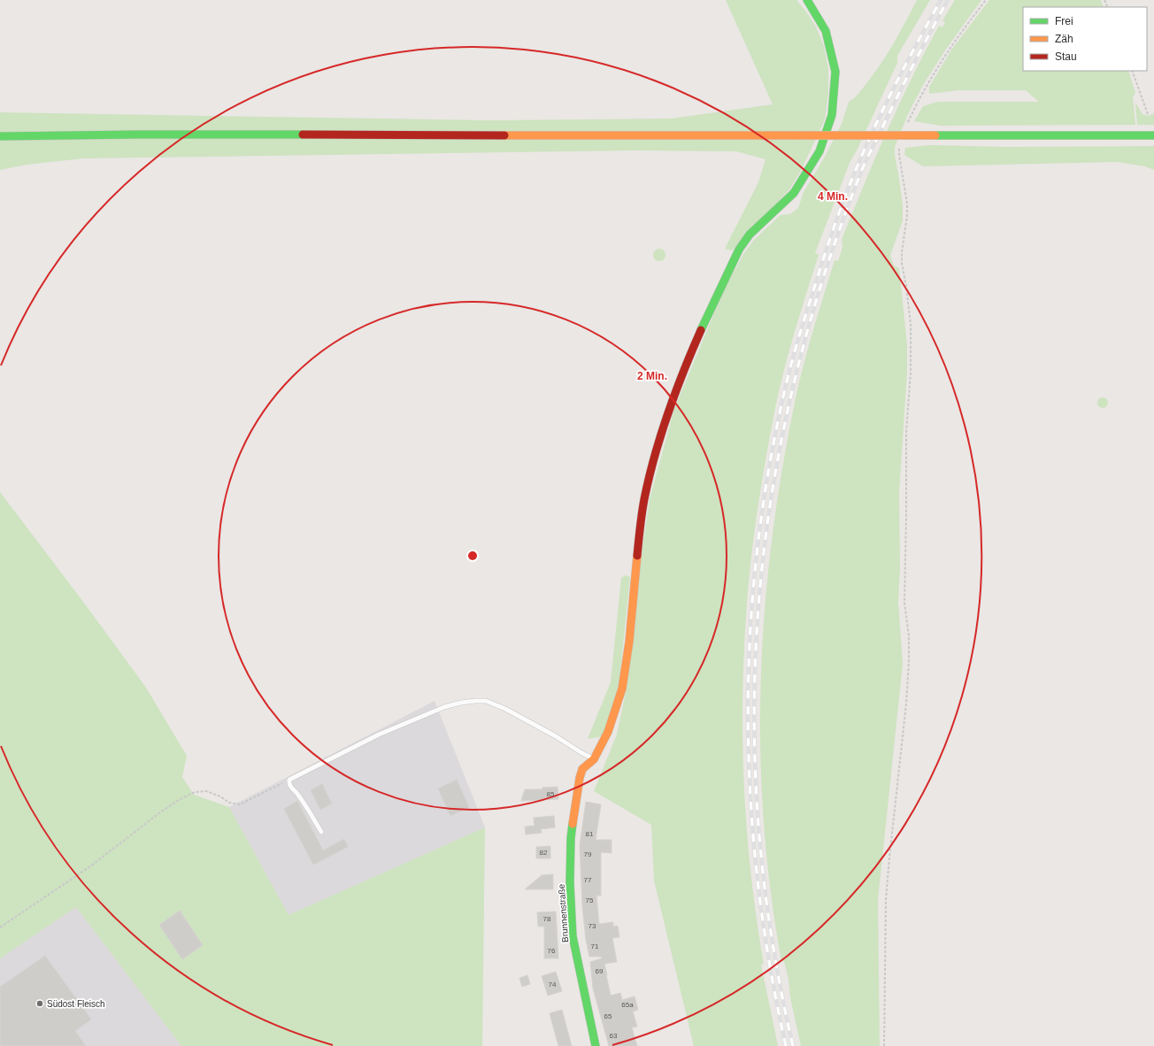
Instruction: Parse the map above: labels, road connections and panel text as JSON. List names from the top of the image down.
{
  "streets": {
    "main road": ["Brunnenstraße"]
  },
  "places": ["Südost Fleisch"],
  "house_numbers": [
    "85",
    "81",
    "82",
    "79",
    "77",
    "75",
    "78",
    "73",
    "71",
    "76",
    "69",
    "74",
    "65a",
    "65",
    "63"
  ],
  "legend": ["Frei", "Zäh", "Stau"],
  "rings": ["4 Min.", "2 Min."]
}
